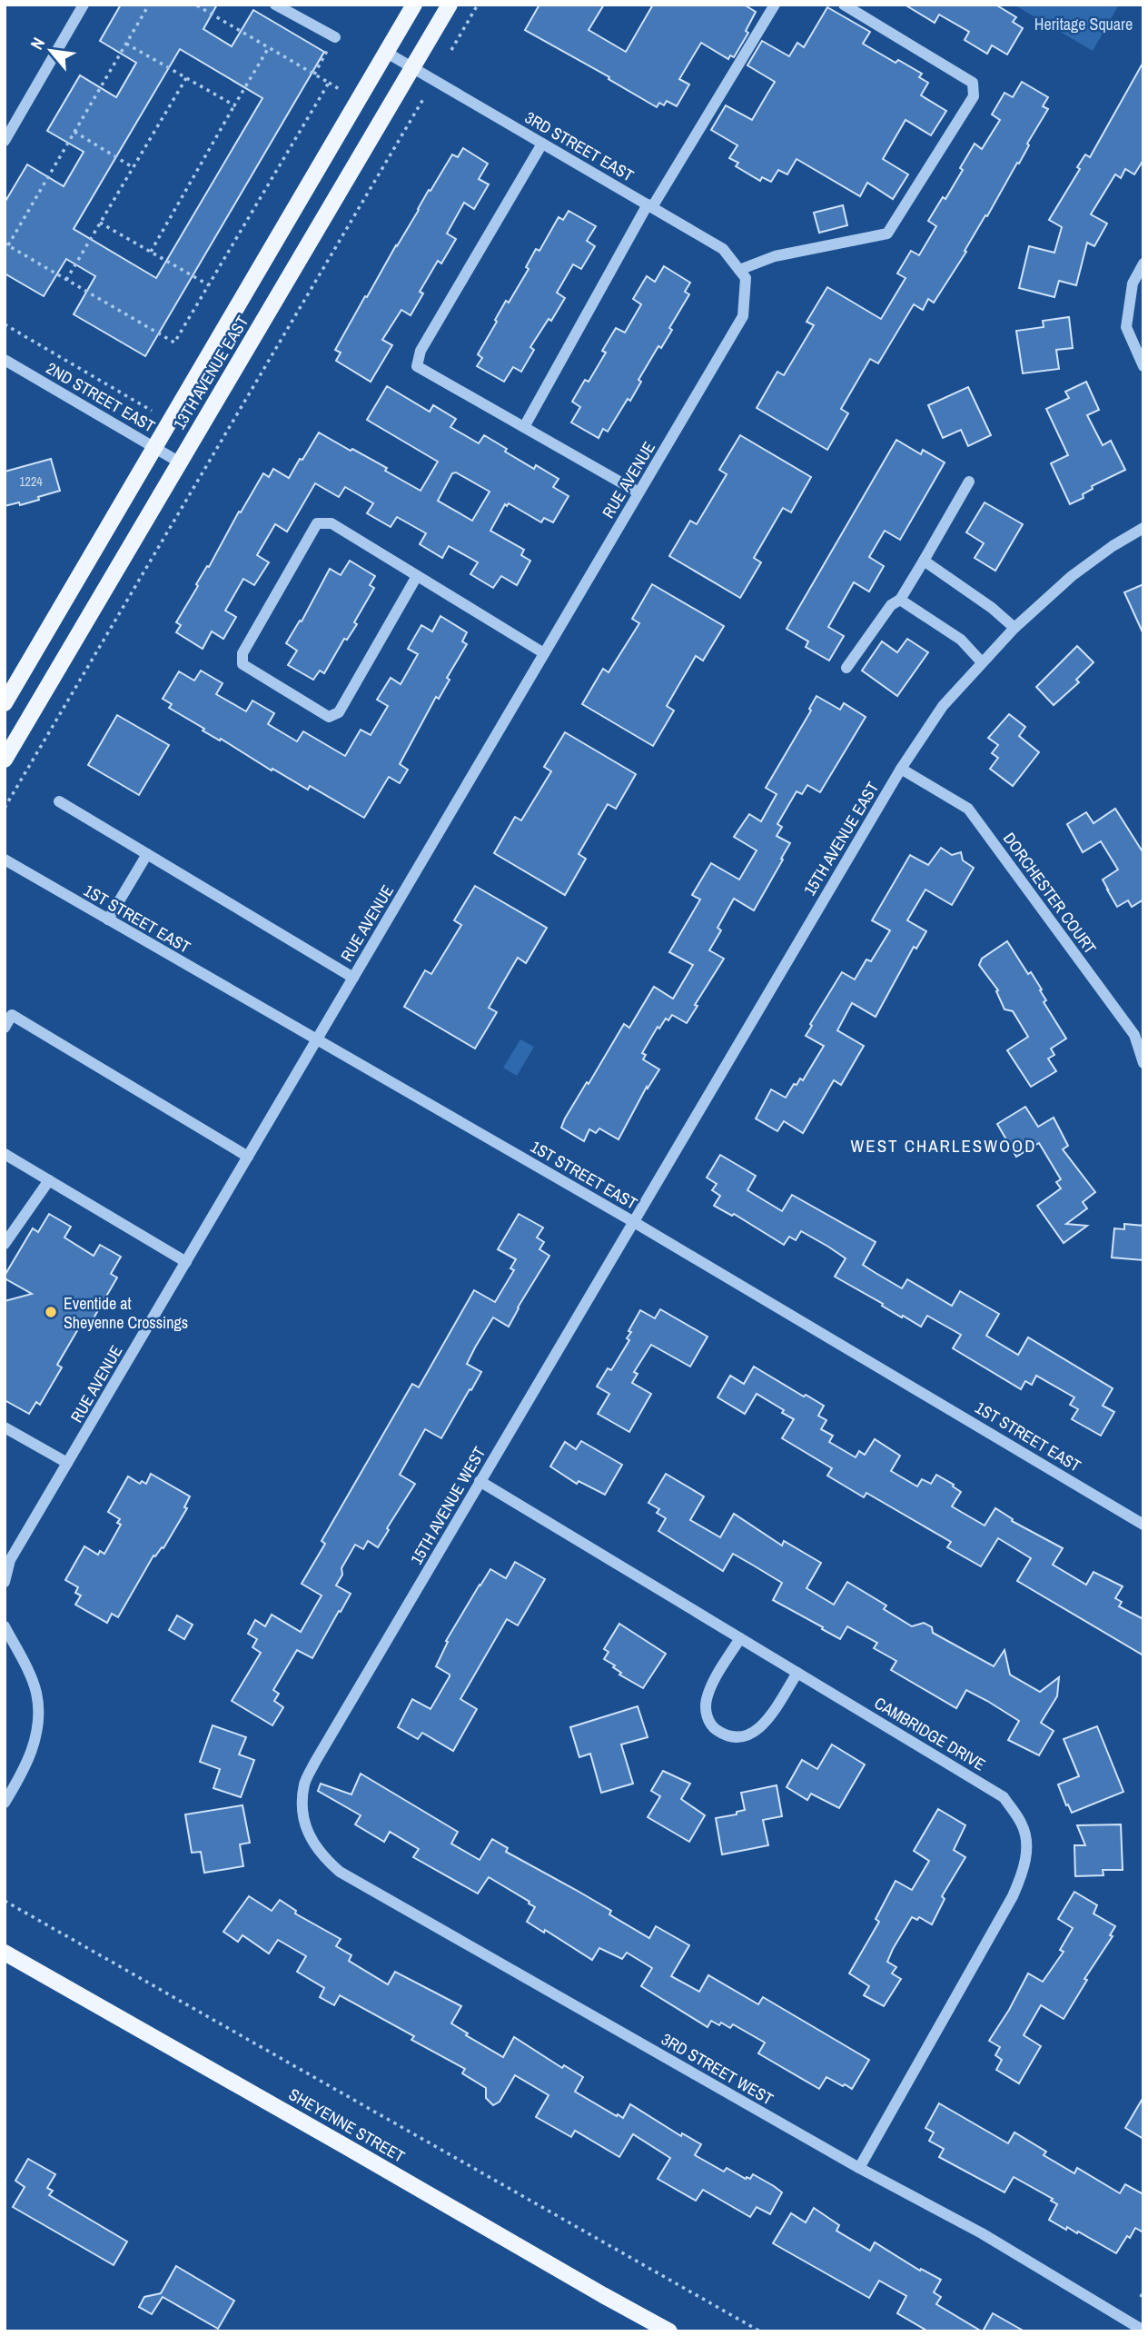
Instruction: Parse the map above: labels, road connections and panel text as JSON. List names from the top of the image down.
{
  "streets": {
    "main road": ["13TH AVENUE EAST", "SHEYENNE STREET"],
    "street": [
      "3RD STREET EAST",
      "2ND STREET EAST",
      "RUE AVENUE",
      "15TH AVENUE EAST",
      "DORCHESTER COURT",
      "1ST STREET EAST",
      "15TH AVENUE WEST",
      "CAMBRIDGE DRIVE",
      "3RD STREET WEST"
    ]
  },
  "crossings": [
    ["3RD STREET EAST", "13TH AVENUE EAST"],
    ["3RD STREET EAST", "RUE AVENUE"],
    ["13TH AVENUE EAST", "2ND STREET EAST"],
    ["RUE AVENUE", "1ST STREET EAST"],
    ["15TH AVENUE EAST", "DORCHESTER COURT"],
    ["15TH AVENUE EAST", "1ST STREET EAST"],
    ["15TH AVENUE EAST", "15TH AVENUE WEST"],
    ["1ST STREET EAST", "15TH AVENUE WEST"],
    ["15TH AVENUE WEST", "CAMBRIDGE DRIVE"],
    ["15TH AVENUE WEST", "3RD STREET WEST"],
    ["CAMBRIDGE DRIVE", "3RD STREET WEST"]
  ],
  "districts": ["WEST CHARLESWOOD"],
  "parks": ["Heritage Square"],
  "places": ["Eventide at Sheyenne Crossings"],
  "house_numbers": ["1224"],
  "north": "top left"
}
